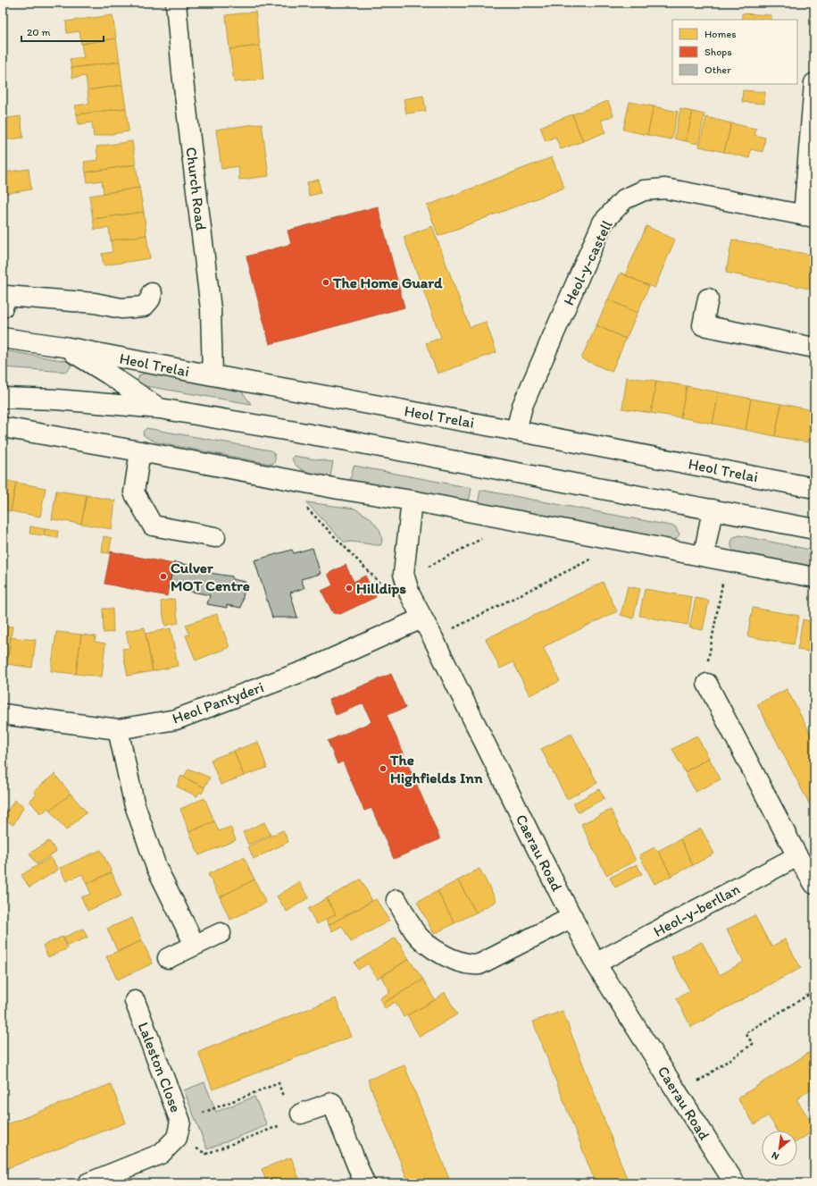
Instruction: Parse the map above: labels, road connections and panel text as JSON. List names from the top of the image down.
{
  "streets": {
    "street": [
      "Church Road",
      "Heol-y-castell",
      "Heol Trelai",
      "Heol Pantyderi",
      "Caerau Road",
      "Heol-y-berllan",
      "Laleston Close"
    ]
  },
  "crossings": [
    ["Church Road", "Heol Trelai"],
    ["Heol-y-castell", "Heol Trelai"],
    ["Heol Pantyderi", "Caerau Road"],
    ["Caerau Road", "Heol-y-berllan"]
  ],
  "places": [
    "The Home Guard",
    "Culver MOT Centre",
    "Hilldips",
    "The Highfields Inn"
  ],
  "legend": ["Homes", "Shops", "Other"],
  "scale_bar": "20 m",
  "north": "bottom left"
}
